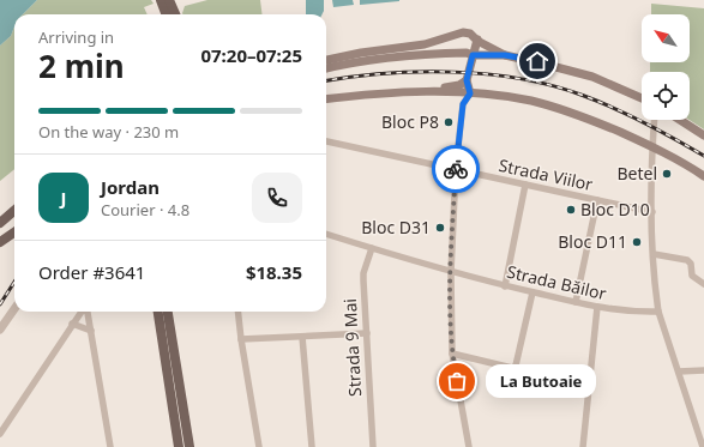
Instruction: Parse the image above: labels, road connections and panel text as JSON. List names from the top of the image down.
{
  "streets": {
    "street": ["Strada Viilor", "Strada Băilor", "Strada 9 Mai"]
  },
  "crossings": [
    ["Strada Băilor", "Strada 9 Mai"]
  ],
  "places": [
    "Bloc P8",
    "Betel",
    "Bloc D10",
    "Bloc D31",
    "Bloc D11",
    "La Butoaie"
  ],
  "north": "top left",
  "page": {
    "heading": ["2 min", "Arriving in", "07:20–07:25"],
    "panel": [
      "Jordan",
      "Courier · 4.8",
      "Order #3641",
      "$18.35"
    ],
    "bar": "On the way · 230 m",
    "round": "J",
    "bubble": "La Butoaie"
  }
}
